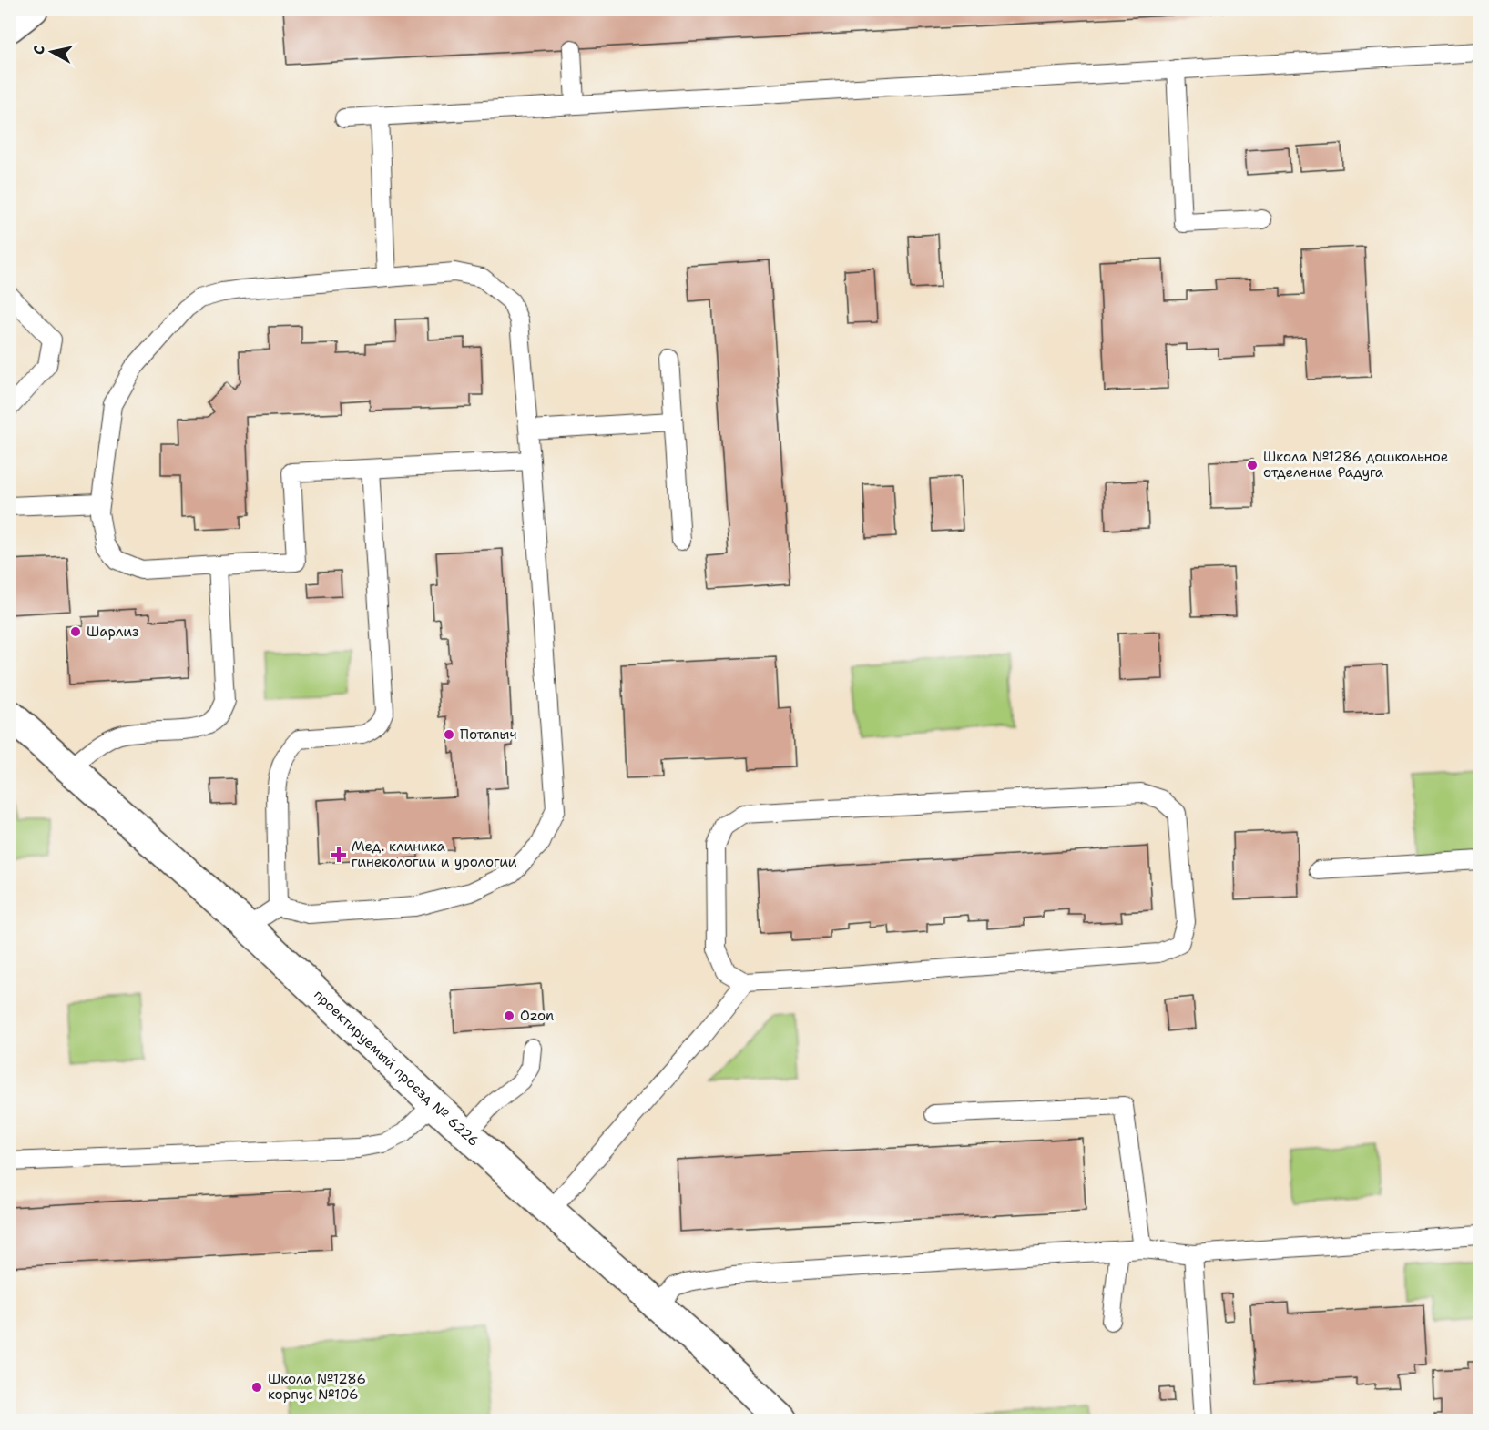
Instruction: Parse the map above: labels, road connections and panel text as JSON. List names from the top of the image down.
{
  "streets": {
    "street": ["проектируемый проезд № 6226"]
  },
  "places": {
    "other": [
      "Школа №1286 дошкольное отделение Радуга",
      "Шарлиз",
      "Потапыч",
      "Ozon",
      "Школа №1286 корпус №106"
    ],
    "health": ["Мед. клиника гинекологии и урологии"]
  },
  "north": "left"
}
